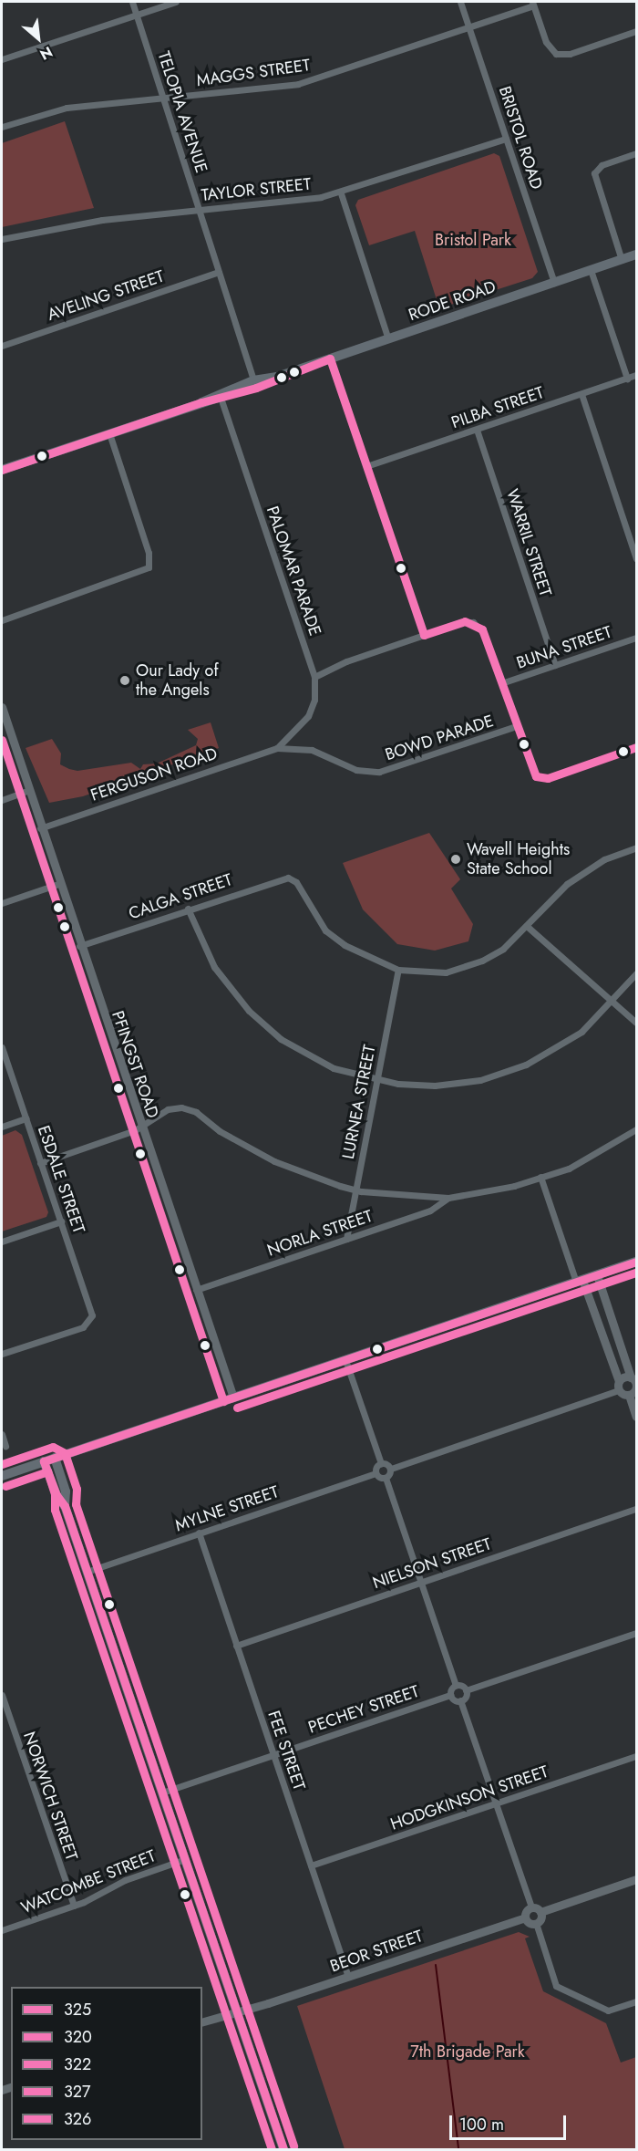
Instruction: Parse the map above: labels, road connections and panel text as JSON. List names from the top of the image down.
{
  "streets": {
    "main road": ["RODE ROAD"],
    "street": [
      "MAGGS STREET",
      "TELOPIA AVENUE",
      "BRISTOL ROAD",
      "TAYLOR STREET",
      "AVELING STREET",
      "PILBA STREET",
      "WARRIL STREET",
      "PALOMAR PARADE",
      "BUNA STREET",
      "BOWD PARADE",
      "FERGUSON ROAD",
      "CALGA STREET",
      "PFINGST ROAD",
      "LURNEA STREET",
      "ESDALE STREET",
      "NORLA STREET",
      "MYLNE STREET",
      "NIELSON STREET",
      "PECHEY STREET",
      "FEE STREET",
      "NORWICH STREET",
      "HODGKINSON STREET",
      "WATCOMBE STREET",
      "BEOR STREET"
    ]
  },
  "crossings": [
    ["MAGGS STREET", "TELOPIA AVENUE"],
    ["MAGGS STREET", "BRISTOL ROAD"],
    ["TELOPIA AVENUE", "TAYLOR STREET"],
    ["TELOPIA AVENUE", "AVELING STREET"],
    ["TELOPIA AVENUE", "RODE ROAD"],
    ["BRISTOL ROAD", "TAYLOR STREET"],
    ["BRISTOL ROAD", "RODE ROAD"],
    ["RODE ROAD", "PALOMAR PARADE"],
    ["PILBA STREET", "WARRIL STREET"],
    ["WARRIL STREET", "BUNA STREET"],
    ["PALOMAR PARADE", "BOWD PARADE"],
    ["PALOMAR PARADE", "FERGUSON ROAD"],
    ["BOWD PARADE", "FERGUSON ROAD"],
    ["FERGUSON ROAD", "PFINGST ROAD"],
    ["CALGA STREET", "PFINGST ROAD"],
    ["CALGA STREET", "LURNEA STREET"],
    ["PFINGST ROAD", "NORLA STREET"],
    ["LURNEA STREET", "NORLA STREET"],
    ["MYLNE STREET", "FEE STREET"],
    ["NIELSON STREET", "FEE STREET"],
    ["PECHEY STREET", "FEE STREET"],
    ["FEE STREET", "HODGKINSON STREET"],
    ["FEE STREET", "BEOR STREET"],
    ["NORWICH STREET", "WATCOMBE STREET"]
  ],
  "parks": ["Bristol Park", "7th Brigade Park"],
  "places": ["Our Lady of the Angels", "Wavell Heights State School"],
  "lines": [
    "transit line 322",
    "transit line 320",
    "transit line 325",
    "transit line 326",
    "transit line 327"
  ],
  "legend": [
    "325",
    "320",
    "322",
    "327",
    "326"
  ],
  "scale_bar": "100 m",
  "north": "bottom right"
}
